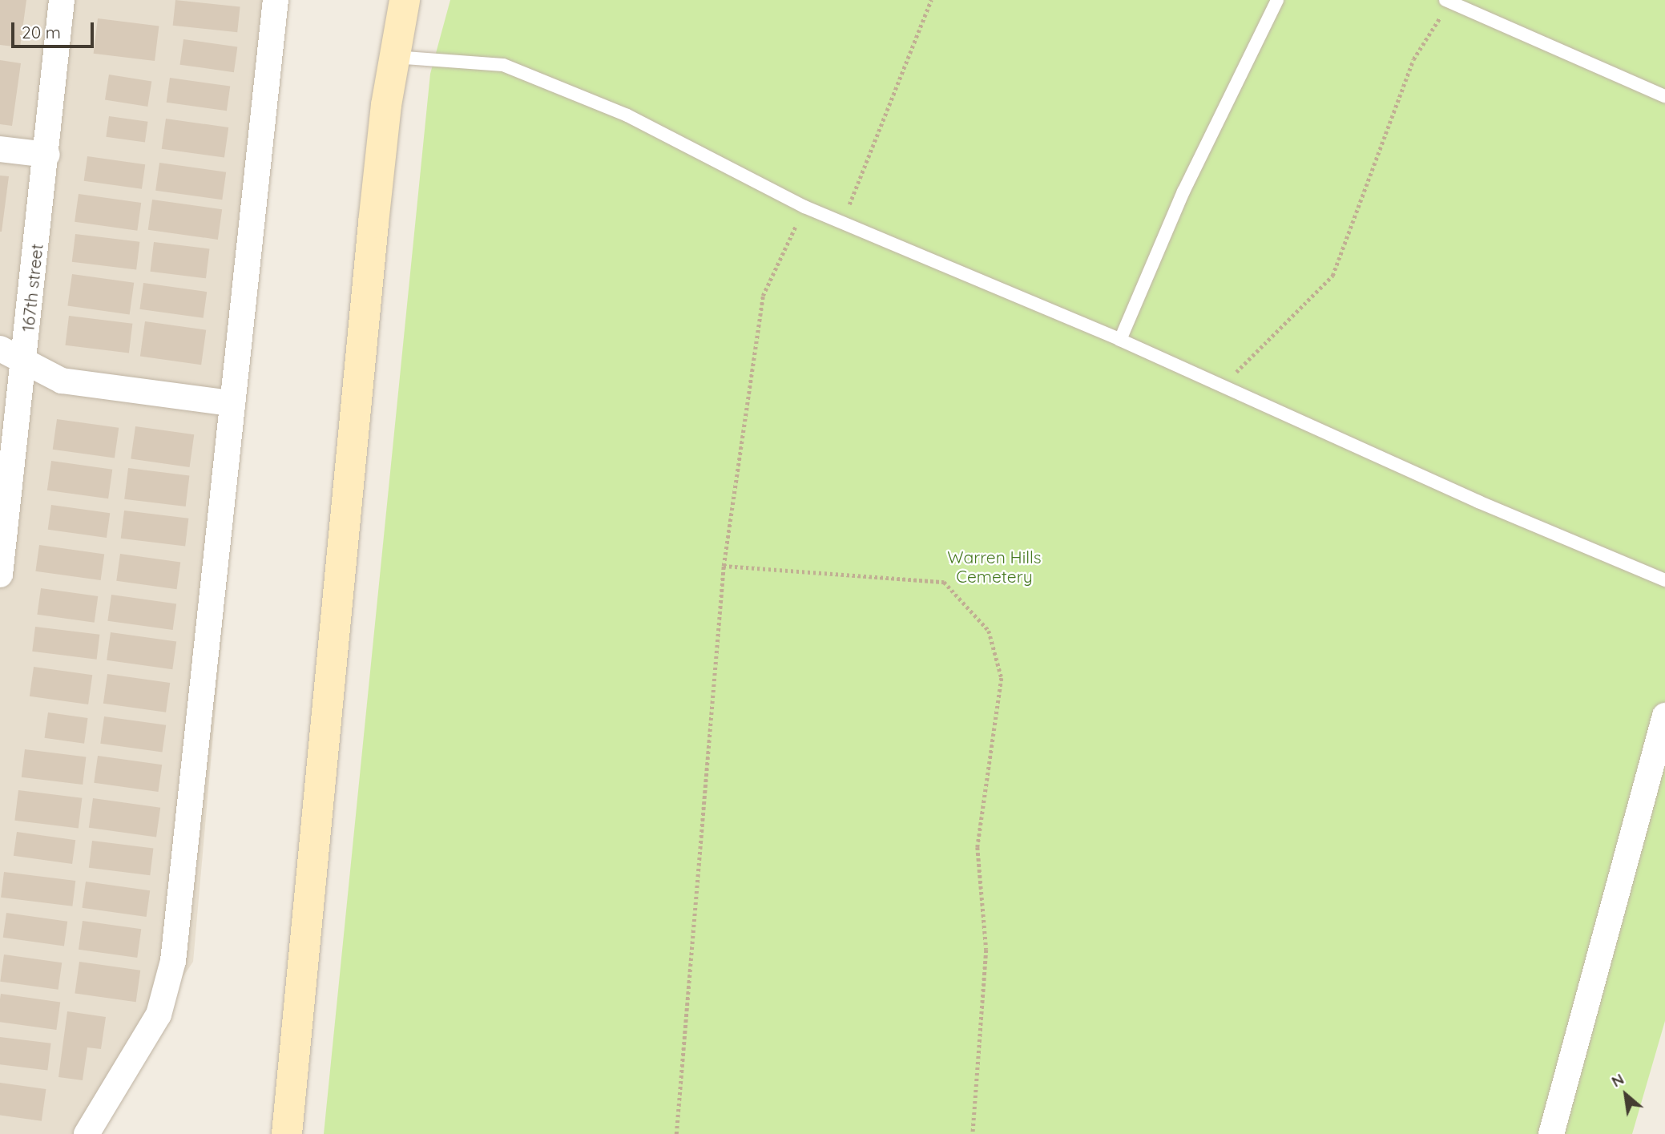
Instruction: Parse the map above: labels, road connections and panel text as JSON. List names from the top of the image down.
{
  "streets": {
    "street": ["167th street"]
  },
  "parks": ["Warren Hills Cemetery"],
  "scale_bar": "20 m",
  "north": "top left"
}
